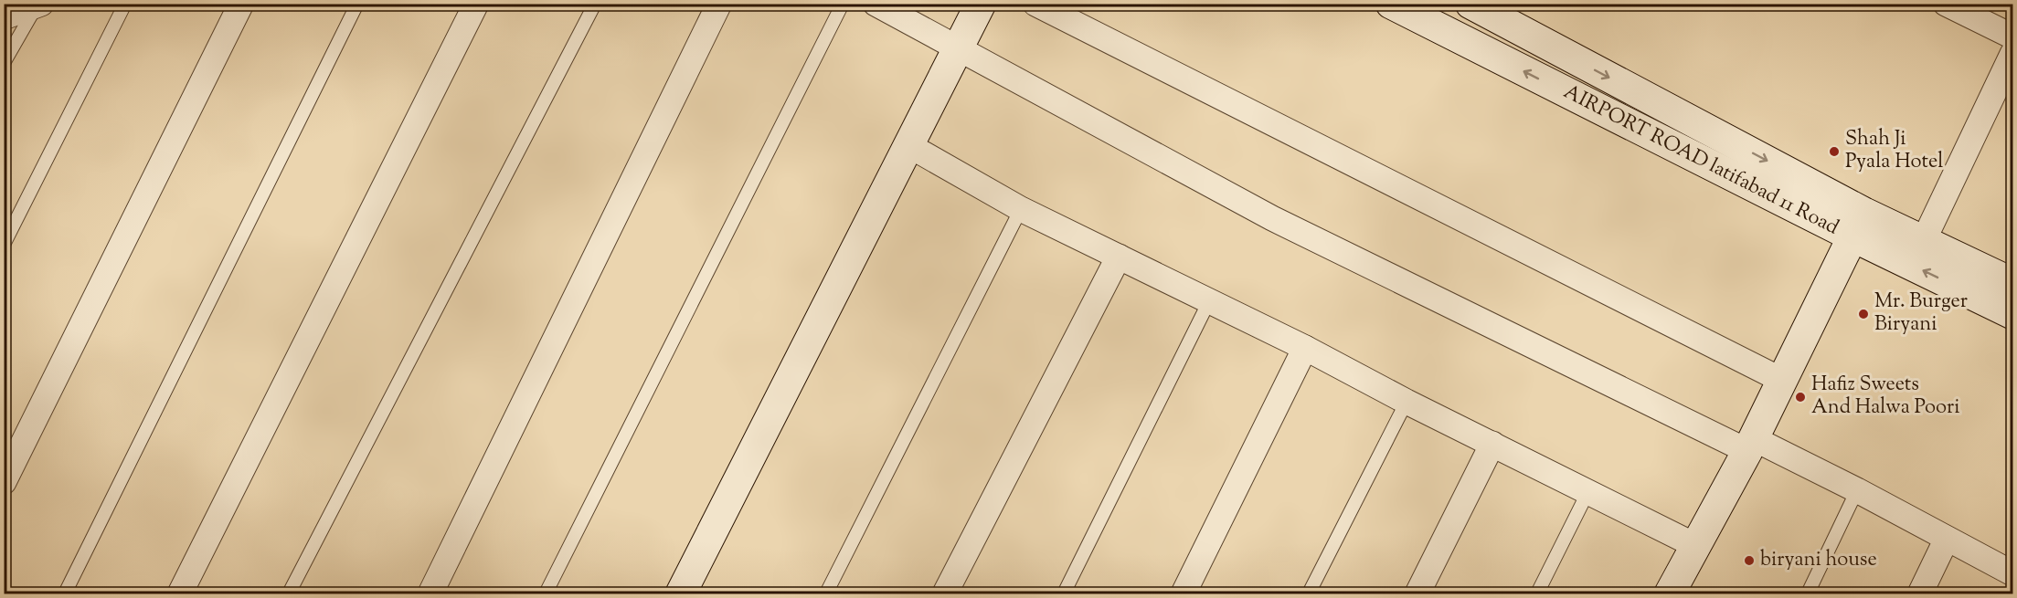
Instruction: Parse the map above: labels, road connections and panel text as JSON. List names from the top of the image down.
{
  "streets": {
    "street": ["AIRPORT ROAD latifabad 11 Road"]
  },
  "places": [
    "Shah Ji Pyala Hotel",
    "Mr. Burger Biryani",
    "Hafiz Sweets And Halwa Poori",
    "biryani house"
  ]
}
